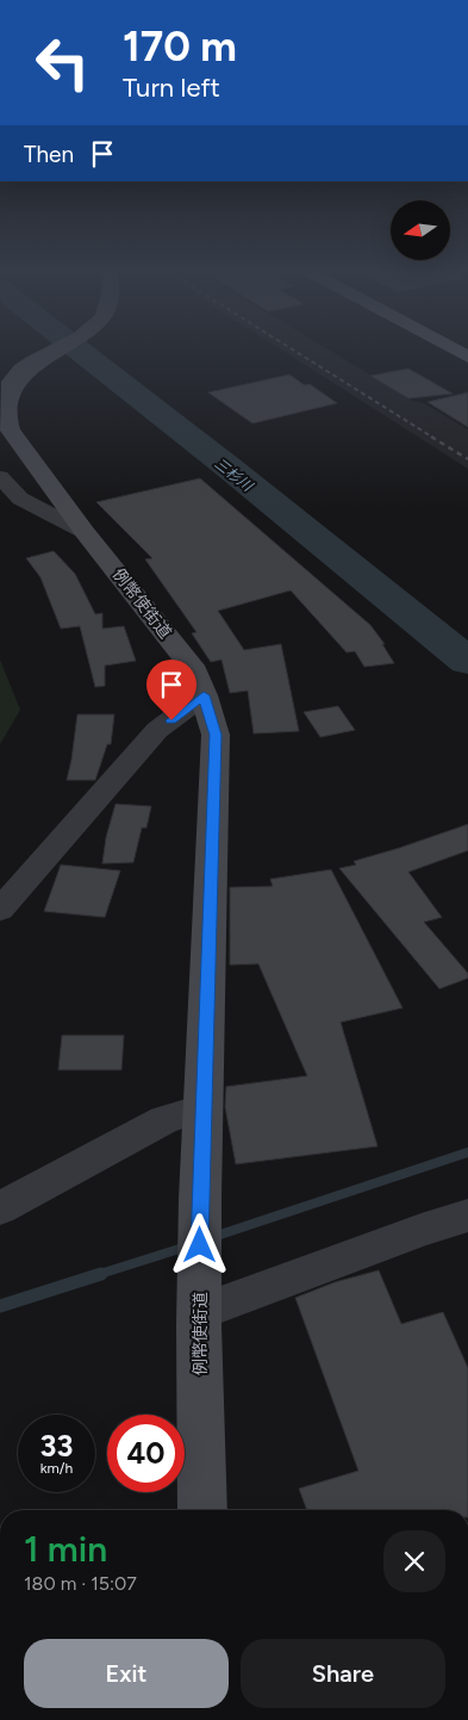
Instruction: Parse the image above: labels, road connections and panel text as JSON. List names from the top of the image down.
{
  "streets": {
    "street": ["例幣使街道"]
  },
  "water": ["三杉川"],
  "north": "left",
  "page": {
    "turn": ["170 m", "Turn left"],
    "then": "Then",
    "speed": "33 km/h",
    "limit": "40",
    "heading": ["1 min", "180 m · 15:07"],
    "buttons": ["Exit", "Share"]
  }
}
